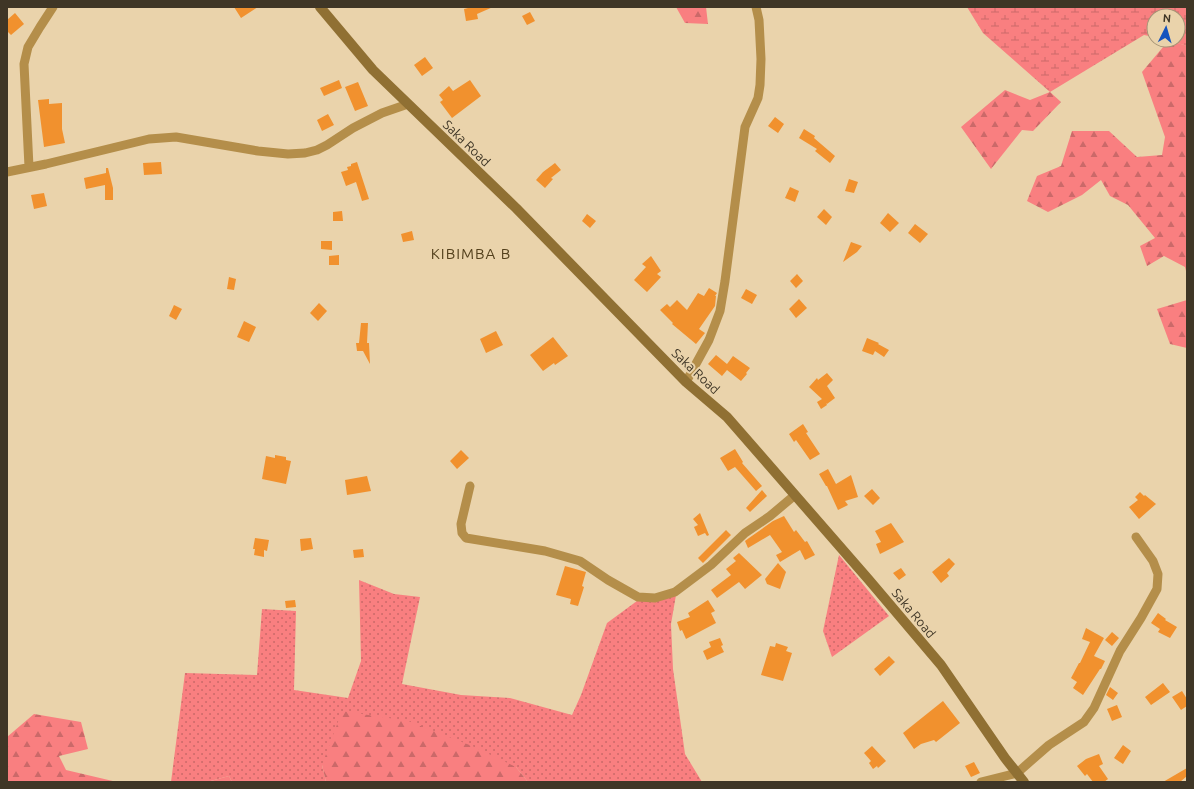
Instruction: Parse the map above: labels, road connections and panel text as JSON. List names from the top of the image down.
{
  "streets": {
    "main road": ["Saka Road"]
  },
  "districts": ["KIBIMBA B"],
  "north": "top"
}
